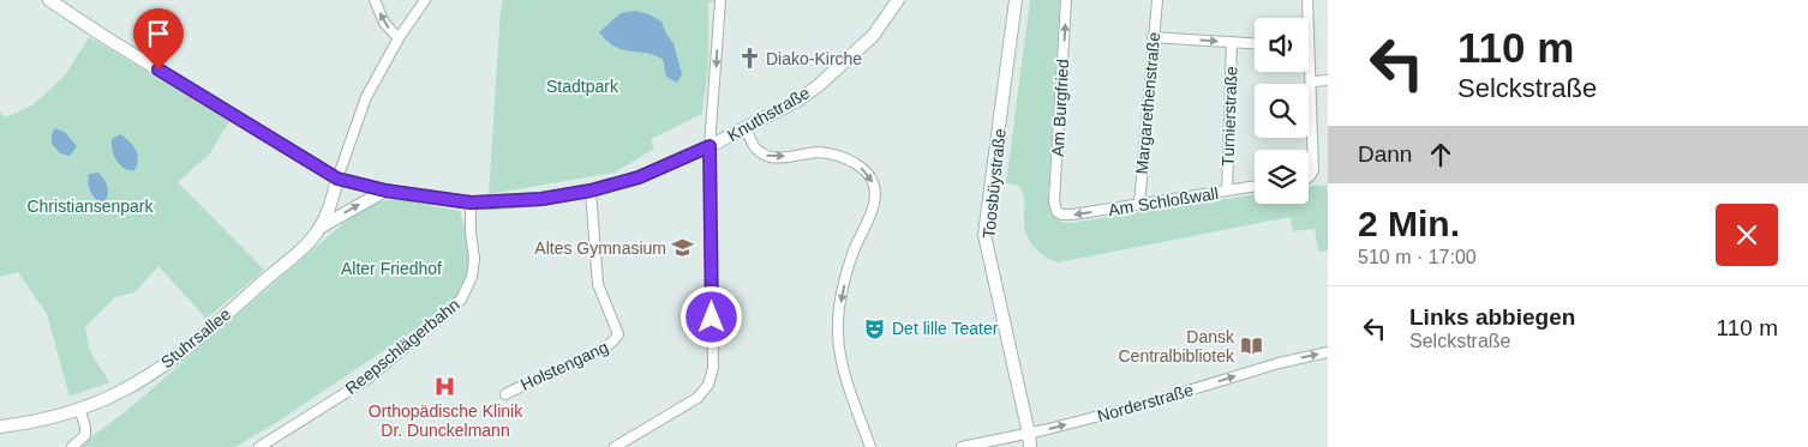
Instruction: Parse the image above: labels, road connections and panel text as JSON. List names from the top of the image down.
{
  "streets": {
    "main road": ["Knuthstraße", "Toosbüystraße", "Stuhrsallee"],
    "street": [
      "Margarethenstraße",
      "Am Burgfried",
      "Turnierstraße",
      "Am Schloßwall",
      "Reepschlägerbahn",
      "Holstengang",
      "Norderstraße"
    ]
  },
  "crossings": [
    ["Margarethenstraße", "Am Schloßwall"],
    ["Am Burgfried", "Am Schloßwall"],
    ["Knuthstraße", "Stuhrsallee"],
    ["Knuthstraße", "Reepschlägerbahn"],
    ["Knuthstraße", "Holstengang"],
    ["Turnierstraße", "Am Schloßwall"],
    ["Toosbüystraße", "Norderstraße"]
  ],
  "one_way": ["Am Burgfried", "Am Schloßwall", "Norderstraße"],
  "parks": ["Stadtpark", "Christiansenpark", "Alter Friedhof"],
  "places": {
    "church": ["Diako-Kirche"],
    "school or university": ["Altes Gymnasium"],
    "theatre": ["Det lille Teater"],
    "library": ["Dansk Centralbibliotek"],
    "hospital": ["Orthopädische Klinik Dr. Dunckelmann"]
  },
  "page": {
    "turn": ["110 m", "Selckstraße"],
    "then": "Dann",
    "heading": ["2 Min.", "510 m · 17:00"],
    "list": [
      {
        "name": "Links abbiegen",
        "note": "Selckstraße",
        "value": "110 m"
      }
    ]
  }
}
